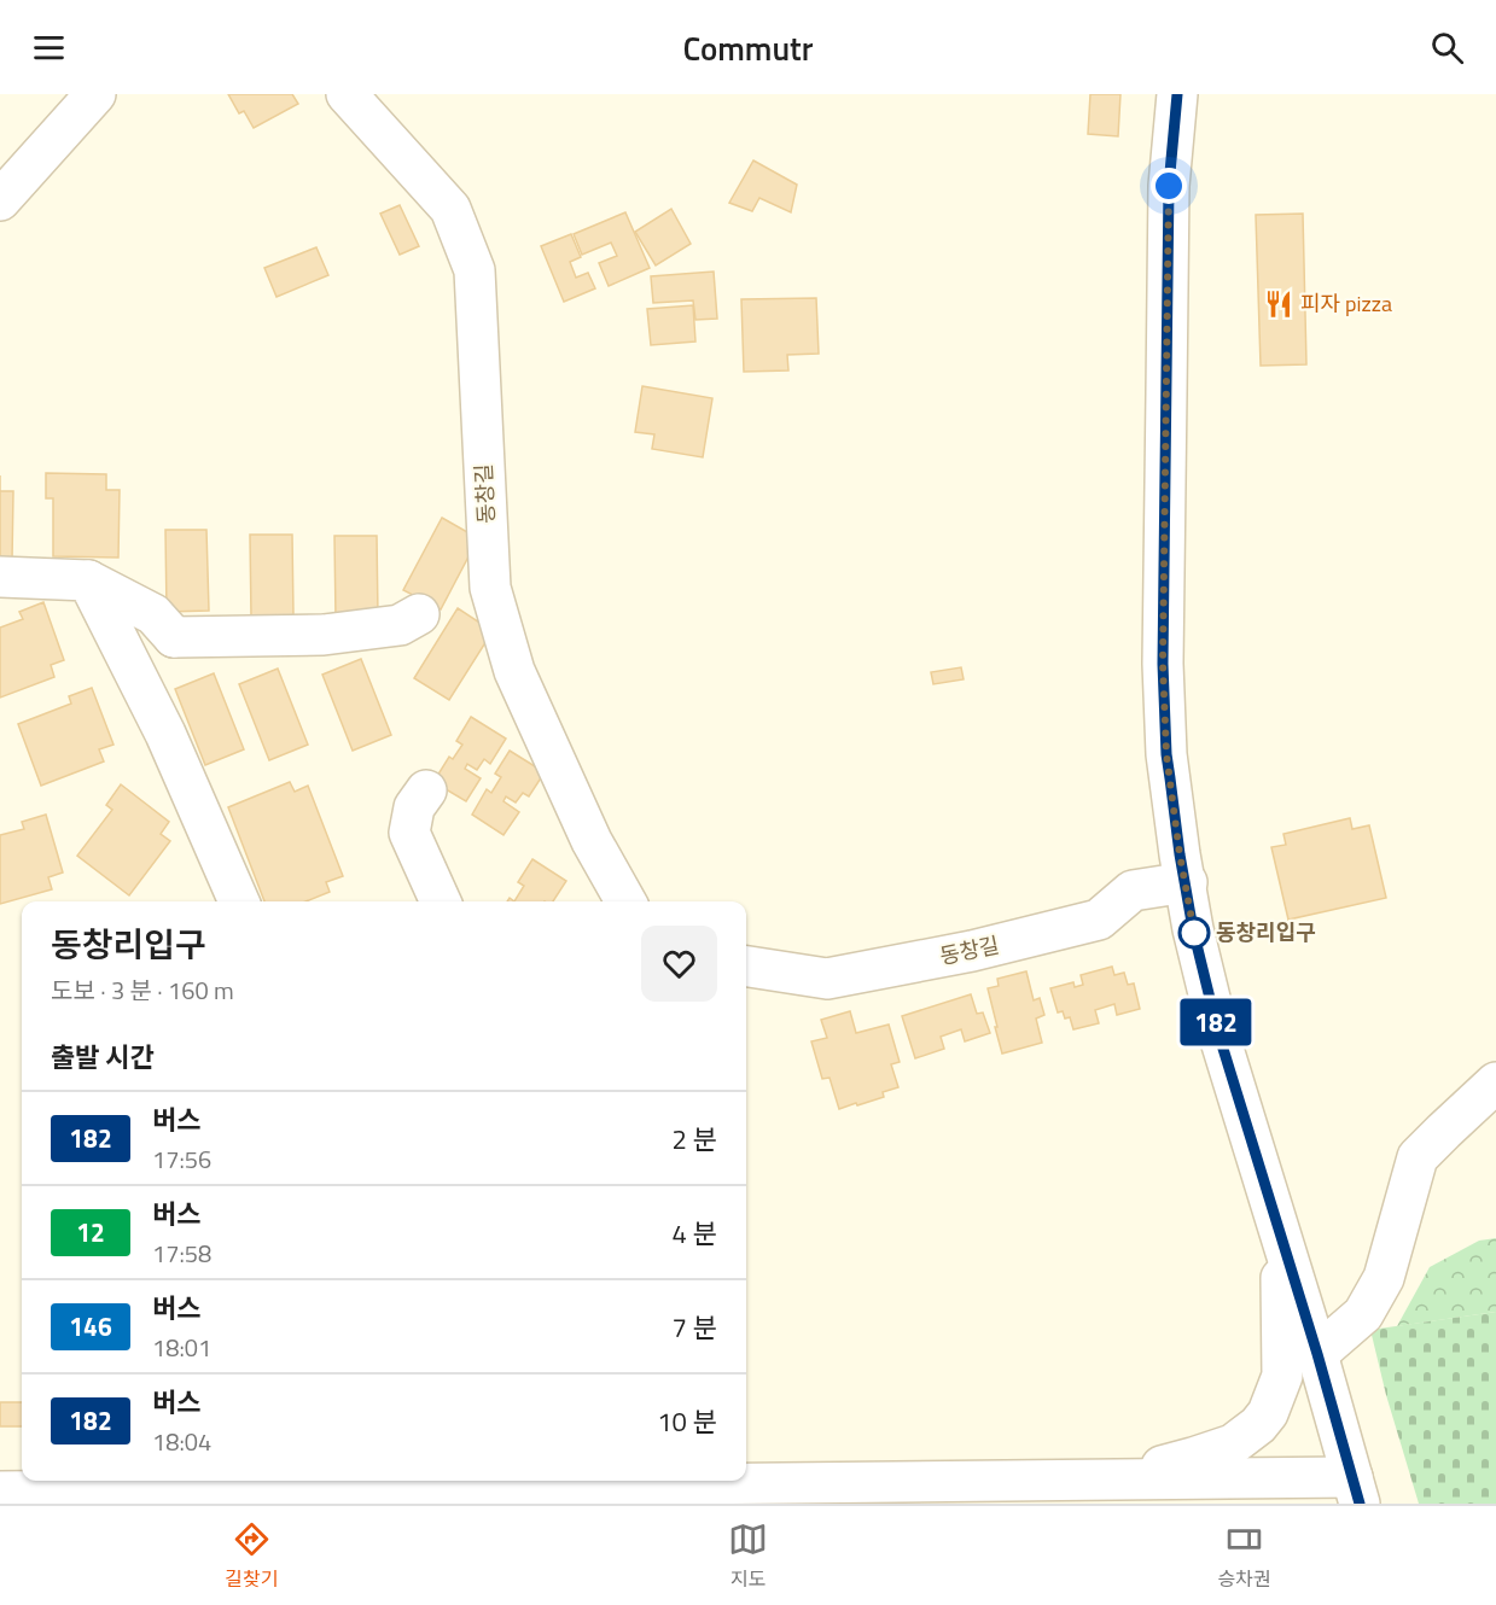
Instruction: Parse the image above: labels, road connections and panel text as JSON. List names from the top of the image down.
{
  "streets": {
    "street": ["동창길"]
  },
  "places": {
    "restaurant": ["피자 pizza"],
    "other": ["동창리입구"]
  },
  "lines": ["bus line 182"],
  "page": {
    "header": "Commutr",
    "on_map": "182",
    "heading": [
      ["동창리입구", "도보 · 3 분 · 160 m"],
      "출발 시간"
    ],
    "list": [
      {
        "mark": "182",
        "name": "버스",
        "note": "17:56",
        "value": "2 분"
      },
      {
        "mark": "12",
        "name": "버스",
        "note": "17:58",
        "value": "4 분"
      },
      {
        "mark": "146",
        "name": "버스",
        "note": "18:01",
        "value": "7 분"
      },
      {
        "mark": "182",
        "name": "버스",
        "note": "18:04",
        "value": "10 분"
      }
    ],
    "tabs": ["길찾기", "지도", "승차권"]
  }
}
